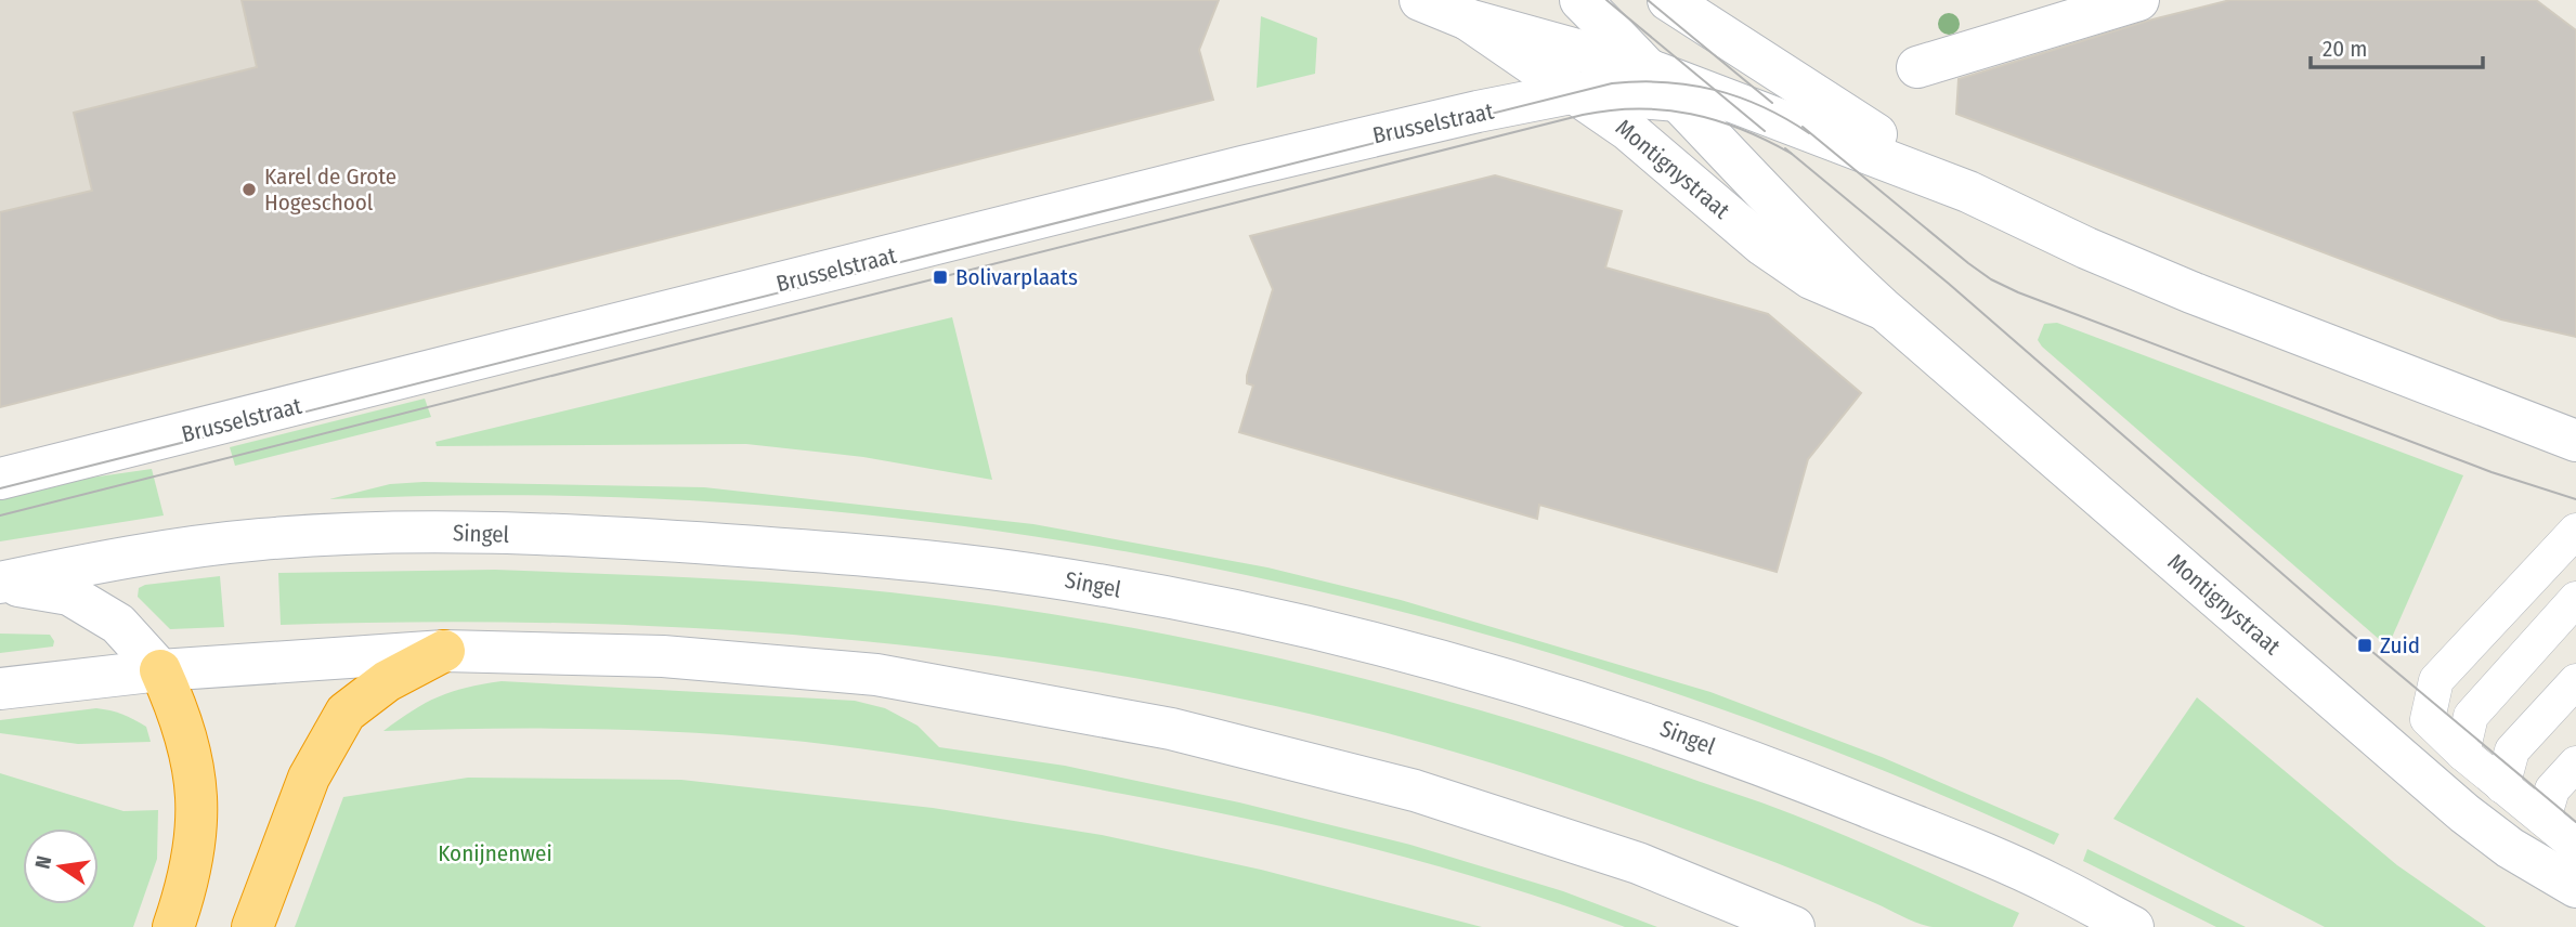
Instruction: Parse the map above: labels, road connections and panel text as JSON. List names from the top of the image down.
{
  "streets": {
    "street": ["Brusselstraat", "Montignystraat", "Singel"]
  },
  "crossings": [
    ["Brusselstraat", "Montignystraat"]
  ],
  "parks": ["Konijnenwei"],
  "places": {
    "other": ["Karel de Grote Hogeschool"],
    "transit": ["Bolivarplaats", "Zuid"]
  },
  "scale_bar": "20 m",
  "north": "left"
}
